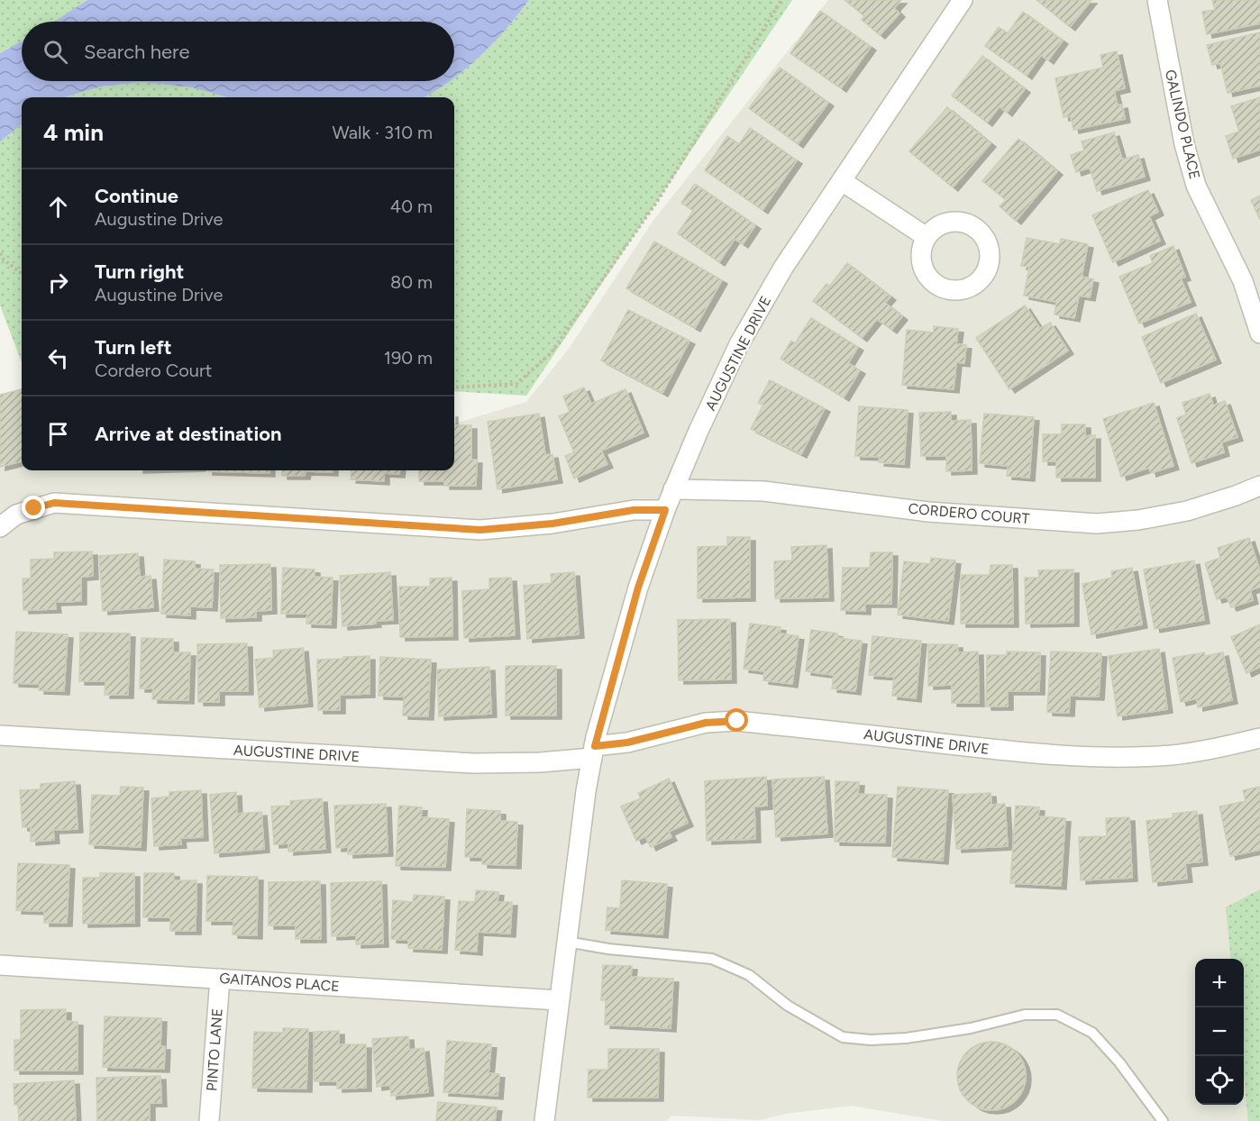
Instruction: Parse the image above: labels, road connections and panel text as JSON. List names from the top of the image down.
{
  "streets": {
    "street": [
      "GALINDO PLACE",
      "AUGUSTINE DRIVE",
      "CORDERO COURT",
      "GAITANOS PLACE",
      "PINTO LANE"
    ]
  },
  "crossings": [
    ["AUGUSTINE DRIVE", "CORDERO COURT"],
    ["AUGUSTINE DRIVE", "GAITANOS PLACE"],
    ["GAITANOS PLACE", "PINTO LANE"]
  ],
  "page": {
    "search": "Search here",
    "heading": ["4 min", "Walk · 310 m"],
    "list": [
      ["Continue", "Augustine Drive", "40 m"],
      ["Turn right", "Augustine Drive", "80 m"],
      ["Turn left", "Cordero Court", "190 m"],
      "Arrive at destination"
    ],
    "map_buttons": ["+", "−"]
  }
}
